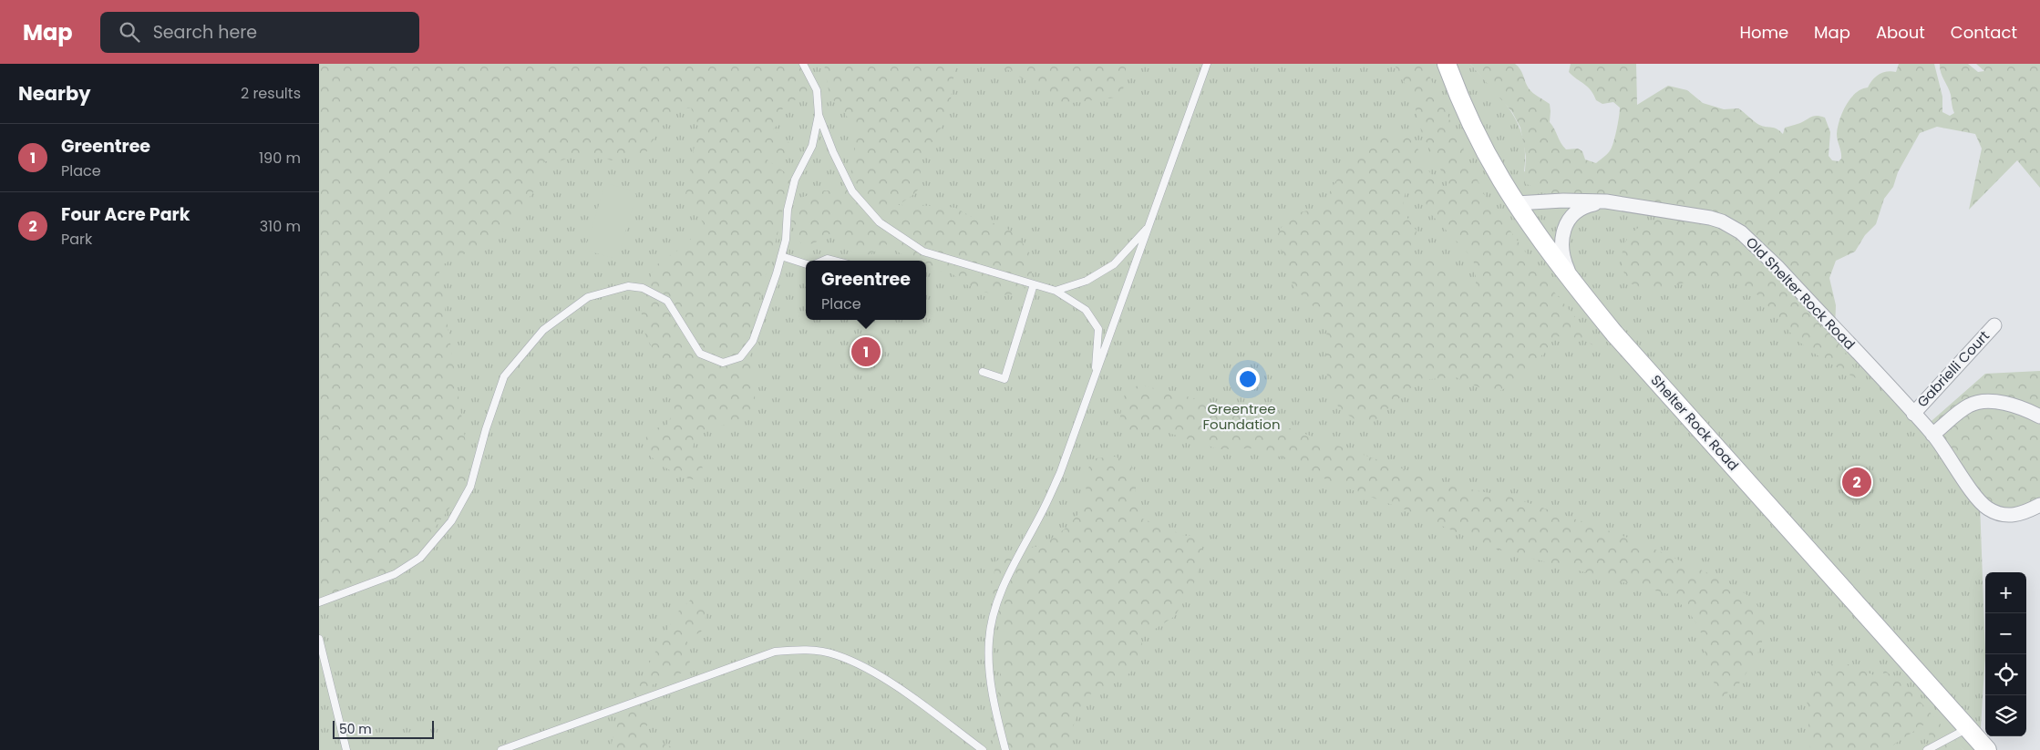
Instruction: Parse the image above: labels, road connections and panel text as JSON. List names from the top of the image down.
{
  "streets": {
    "main road": ["Shelter Rock Road"],
    "street": ["Old Shelter Rock Road", "Gabrielli Court"]
  },
  "crossings": [
    ["Old Shelter Rock Road", "Gabrielli Court"],
    ["Old Shelter Rock Road", "Shelter Rock Road"]
  ],
  "parks": ["Greentree Foundation"],
  "scale_bar": "50 m",
  "page": {
    "header": "Map",
    "search": "Search here",
    "nav": [
      "Home",
      "Map",
      "About",
      "Contact"
    ],
    "heading": ["Nearby", "2 results"],
    "list": [
      {
        "mark": "1",
        "name": "Greentree",
        "note": "Place",
        "value": "190 m"
      },
      {
        "mark": "2",
        "name": "Four Acre Park",
        "note": "Park",
        "value": "310 m"
      }
    ],
    "popup": ["Greentree", "Place"],
    "pins": ["1", "2"],
    "map_buttons": ["+", "−"],
    "scale": "50 m"
  }
}
